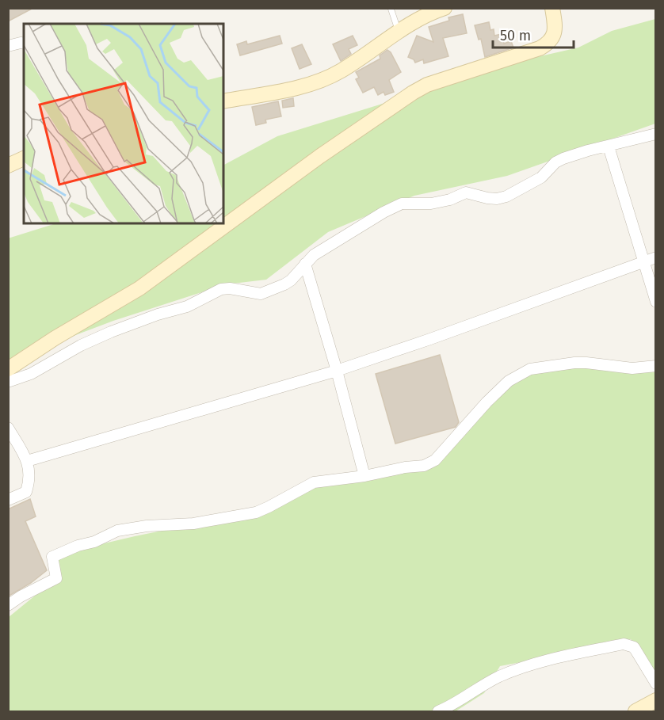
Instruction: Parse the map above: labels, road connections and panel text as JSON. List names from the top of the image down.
{
  "scale_bar": "50 m"
}
